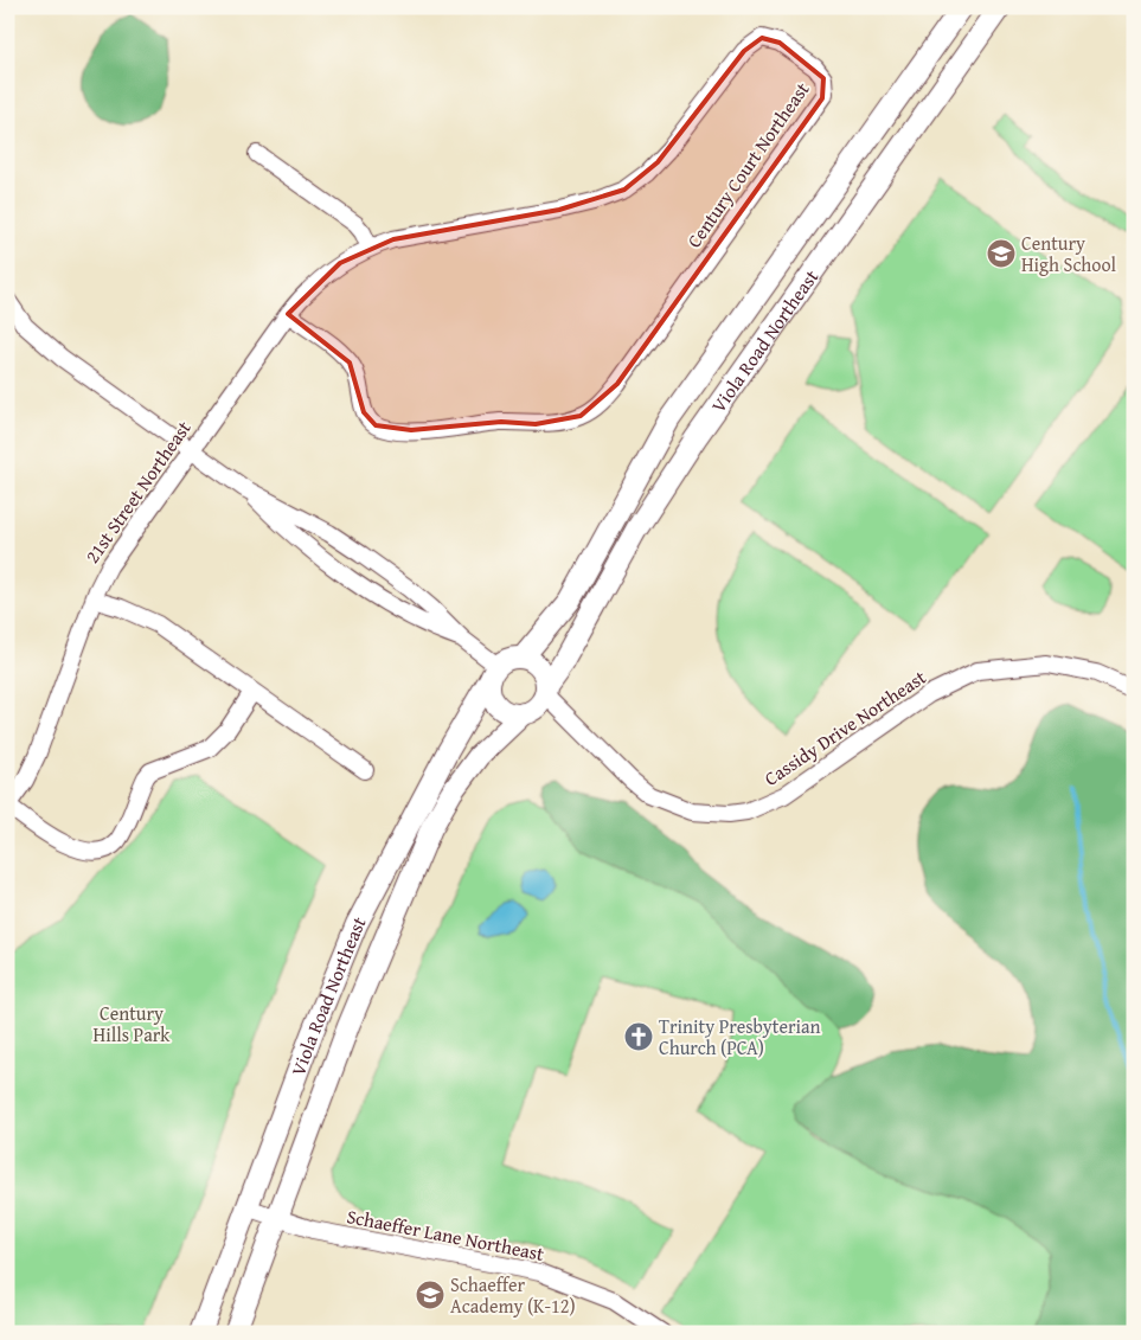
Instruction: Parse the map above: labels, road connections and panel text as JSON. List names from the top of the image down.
{
  "streets": {
    "main road": ["Viola Road Northeast"],
    "street": [
      "Century Court Northeast",
      "21st Street Northeast",
      "Cassidy Drive Northeast",
      "Schaeffer Lane Northeast"
    ]
  },
  "crossings": [
    ["Century Court Northeast", "21st Street Northeast"],
    ["Viola Road Northeast", "Cassidy Drive Northeast"],
    ["Viola Road Northeast", "Schaeffer Lane Northeast"]
  ],
  "parks": ["Century Hills Park"],
  "places": {
    "school or university": ["Century High School", "Schaeffer Academy (K-12)"],
    "church": ["Trinity Presbyterian Church (PCA)"]
  }
}
